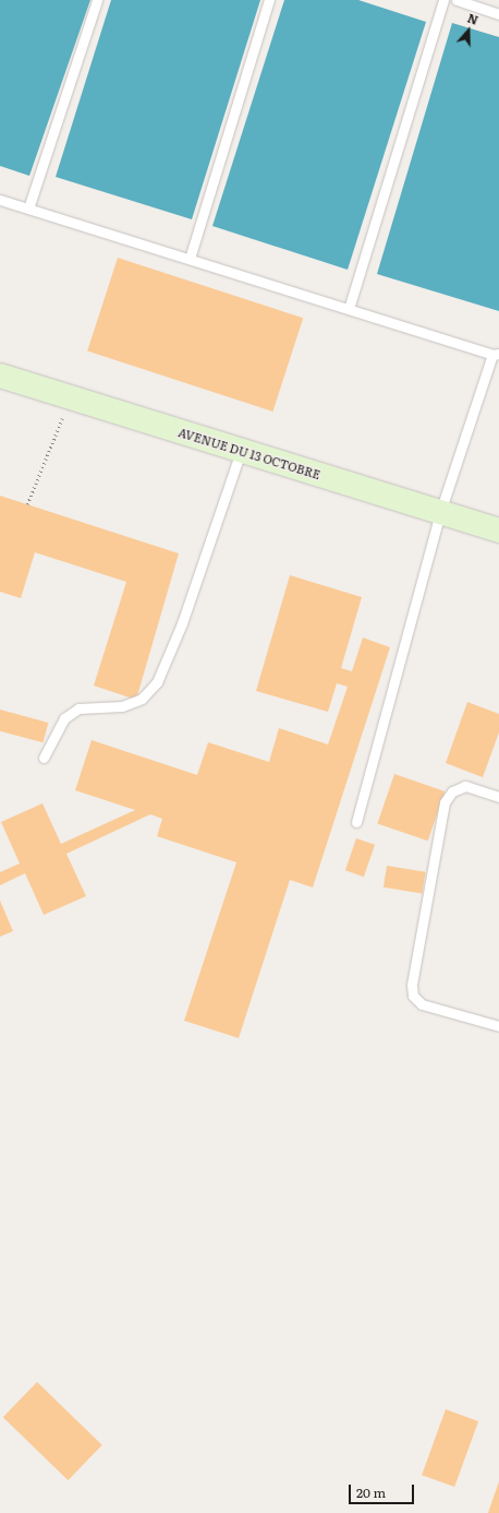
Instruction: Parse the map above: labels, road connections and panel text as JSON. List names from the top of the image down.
{
  "streets": {
    "street": ["AVENUE DU 13 OCTOBRE"]
  },
  "scale_bar": "20 m",
  "north": "top"
}
